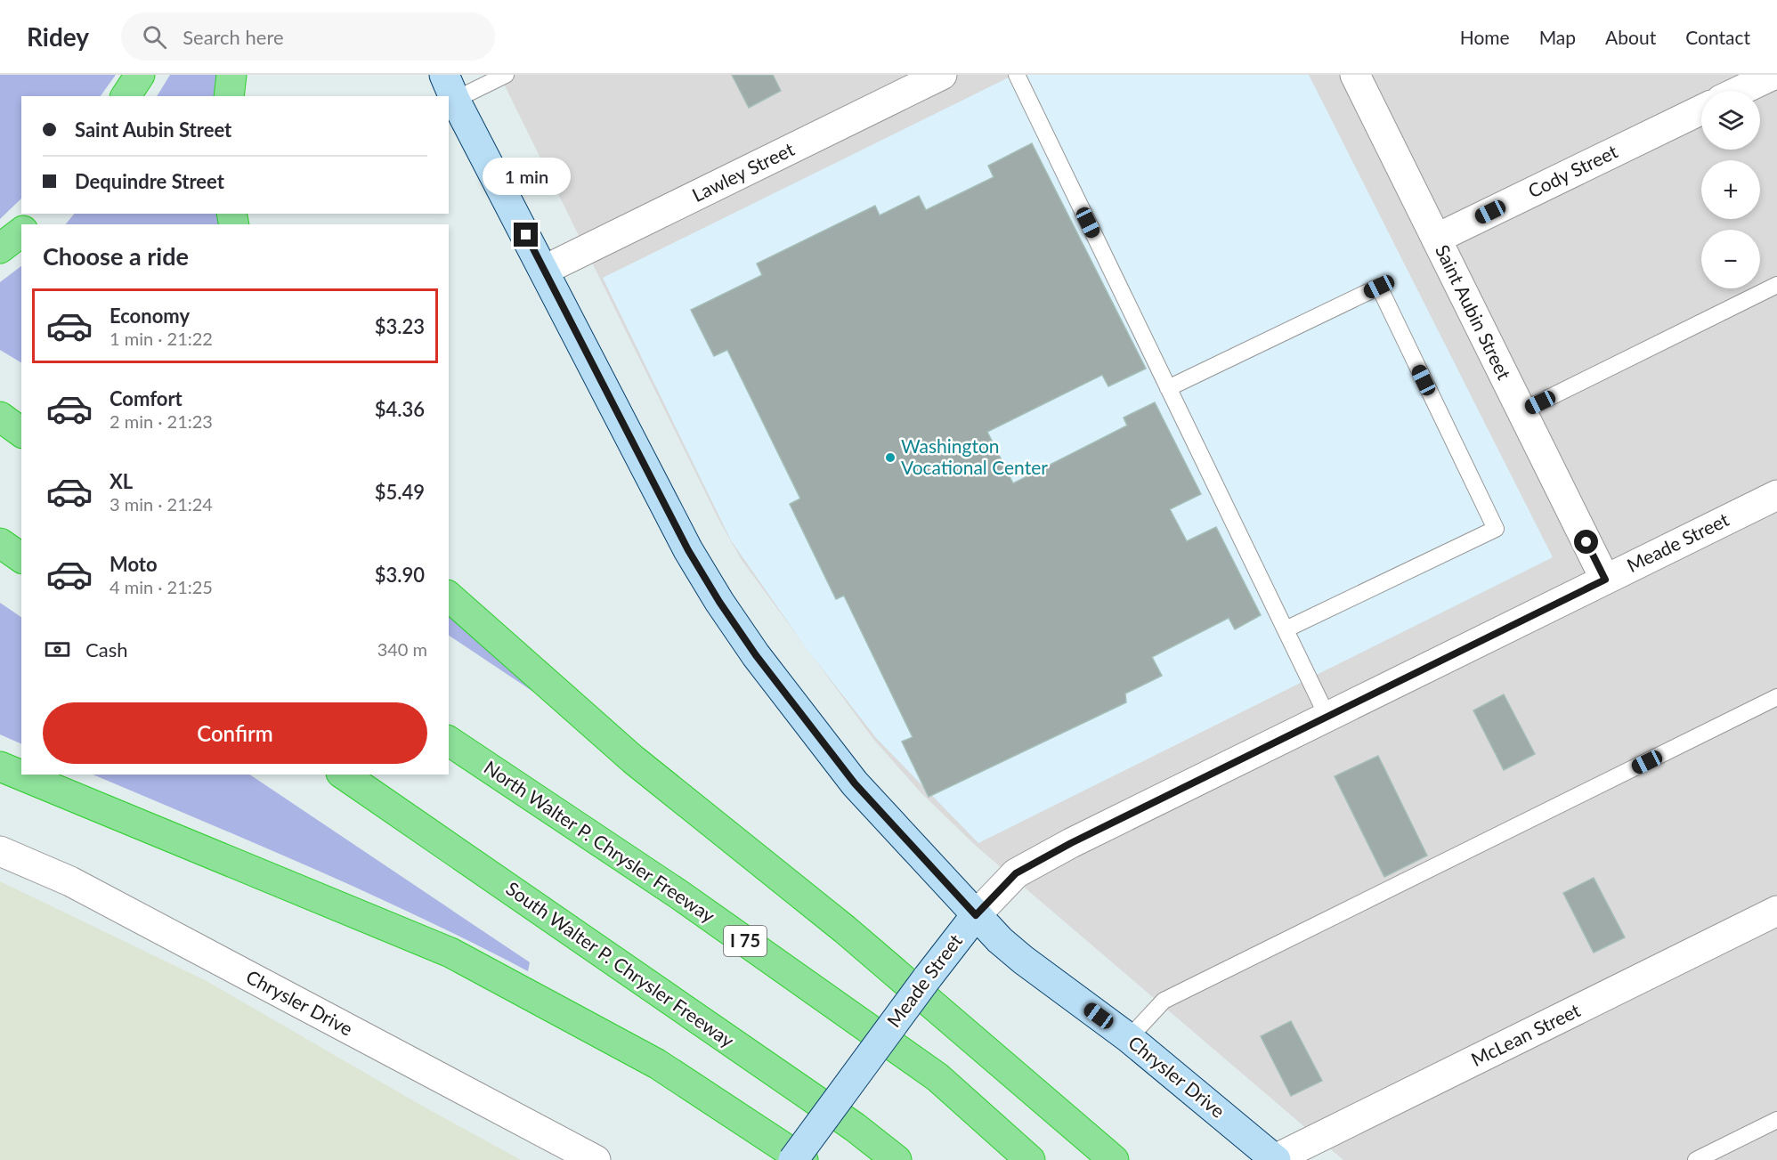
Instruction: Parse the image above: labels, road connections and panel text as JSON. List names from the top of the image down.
{
  "streets": {
    "highway": ["North Walter P. Chrysler Freeway", "I 75", "South Walter P. Chrysler Freeway"],
    "street": [
      "Cody Street",
      "Lawley Street",
      "Saint Aubin Street",
      "Meade Street",
      "Chrysler Drive",
      "McLean Street"
    ]
  },
  "crossings": [
    ["Cody Street", "Saint Aubin Street"],
    ["Saint Aubin Street", "Meade Street"],
    ["Meade Street", "Chrysler Drive"],
    ["Chrysler Drive", "McLean Street"]
  ],
  "places": ["Washington Vocational Center"],
  "page": {
    "header": "Ridey",
    "search": "Search here",
    "nav": [
      "Home",
      "Map",
      "About",
      "Contact"
    ],
    "map_buttons": ["+", "−"],
    "banner": ["Saint Aubin Street", "Dequindre Street"],
    "bubble": "1 min",
    "heading": "Choose a ride",
    "list": [
      {
        "name": "Economy",
        "note": "1 min · 21:22",
        "value": "$3.23"
      },
      {
        "name": "Comfort",
        "note": "2 min · 21:23",
        "value": "$4.36"
      },
      {
        "name": "XL",
        "note": "3 min · 21:24",
        "value": "$5.49"
      },
      {
        "name": "Moto",
        "note": "4 min · 21:25",
        "value": "$3.90"
      }
    ],
    "pay": ["Cash", "340 m"],
    "buttons": "Confirm"
  }
}
